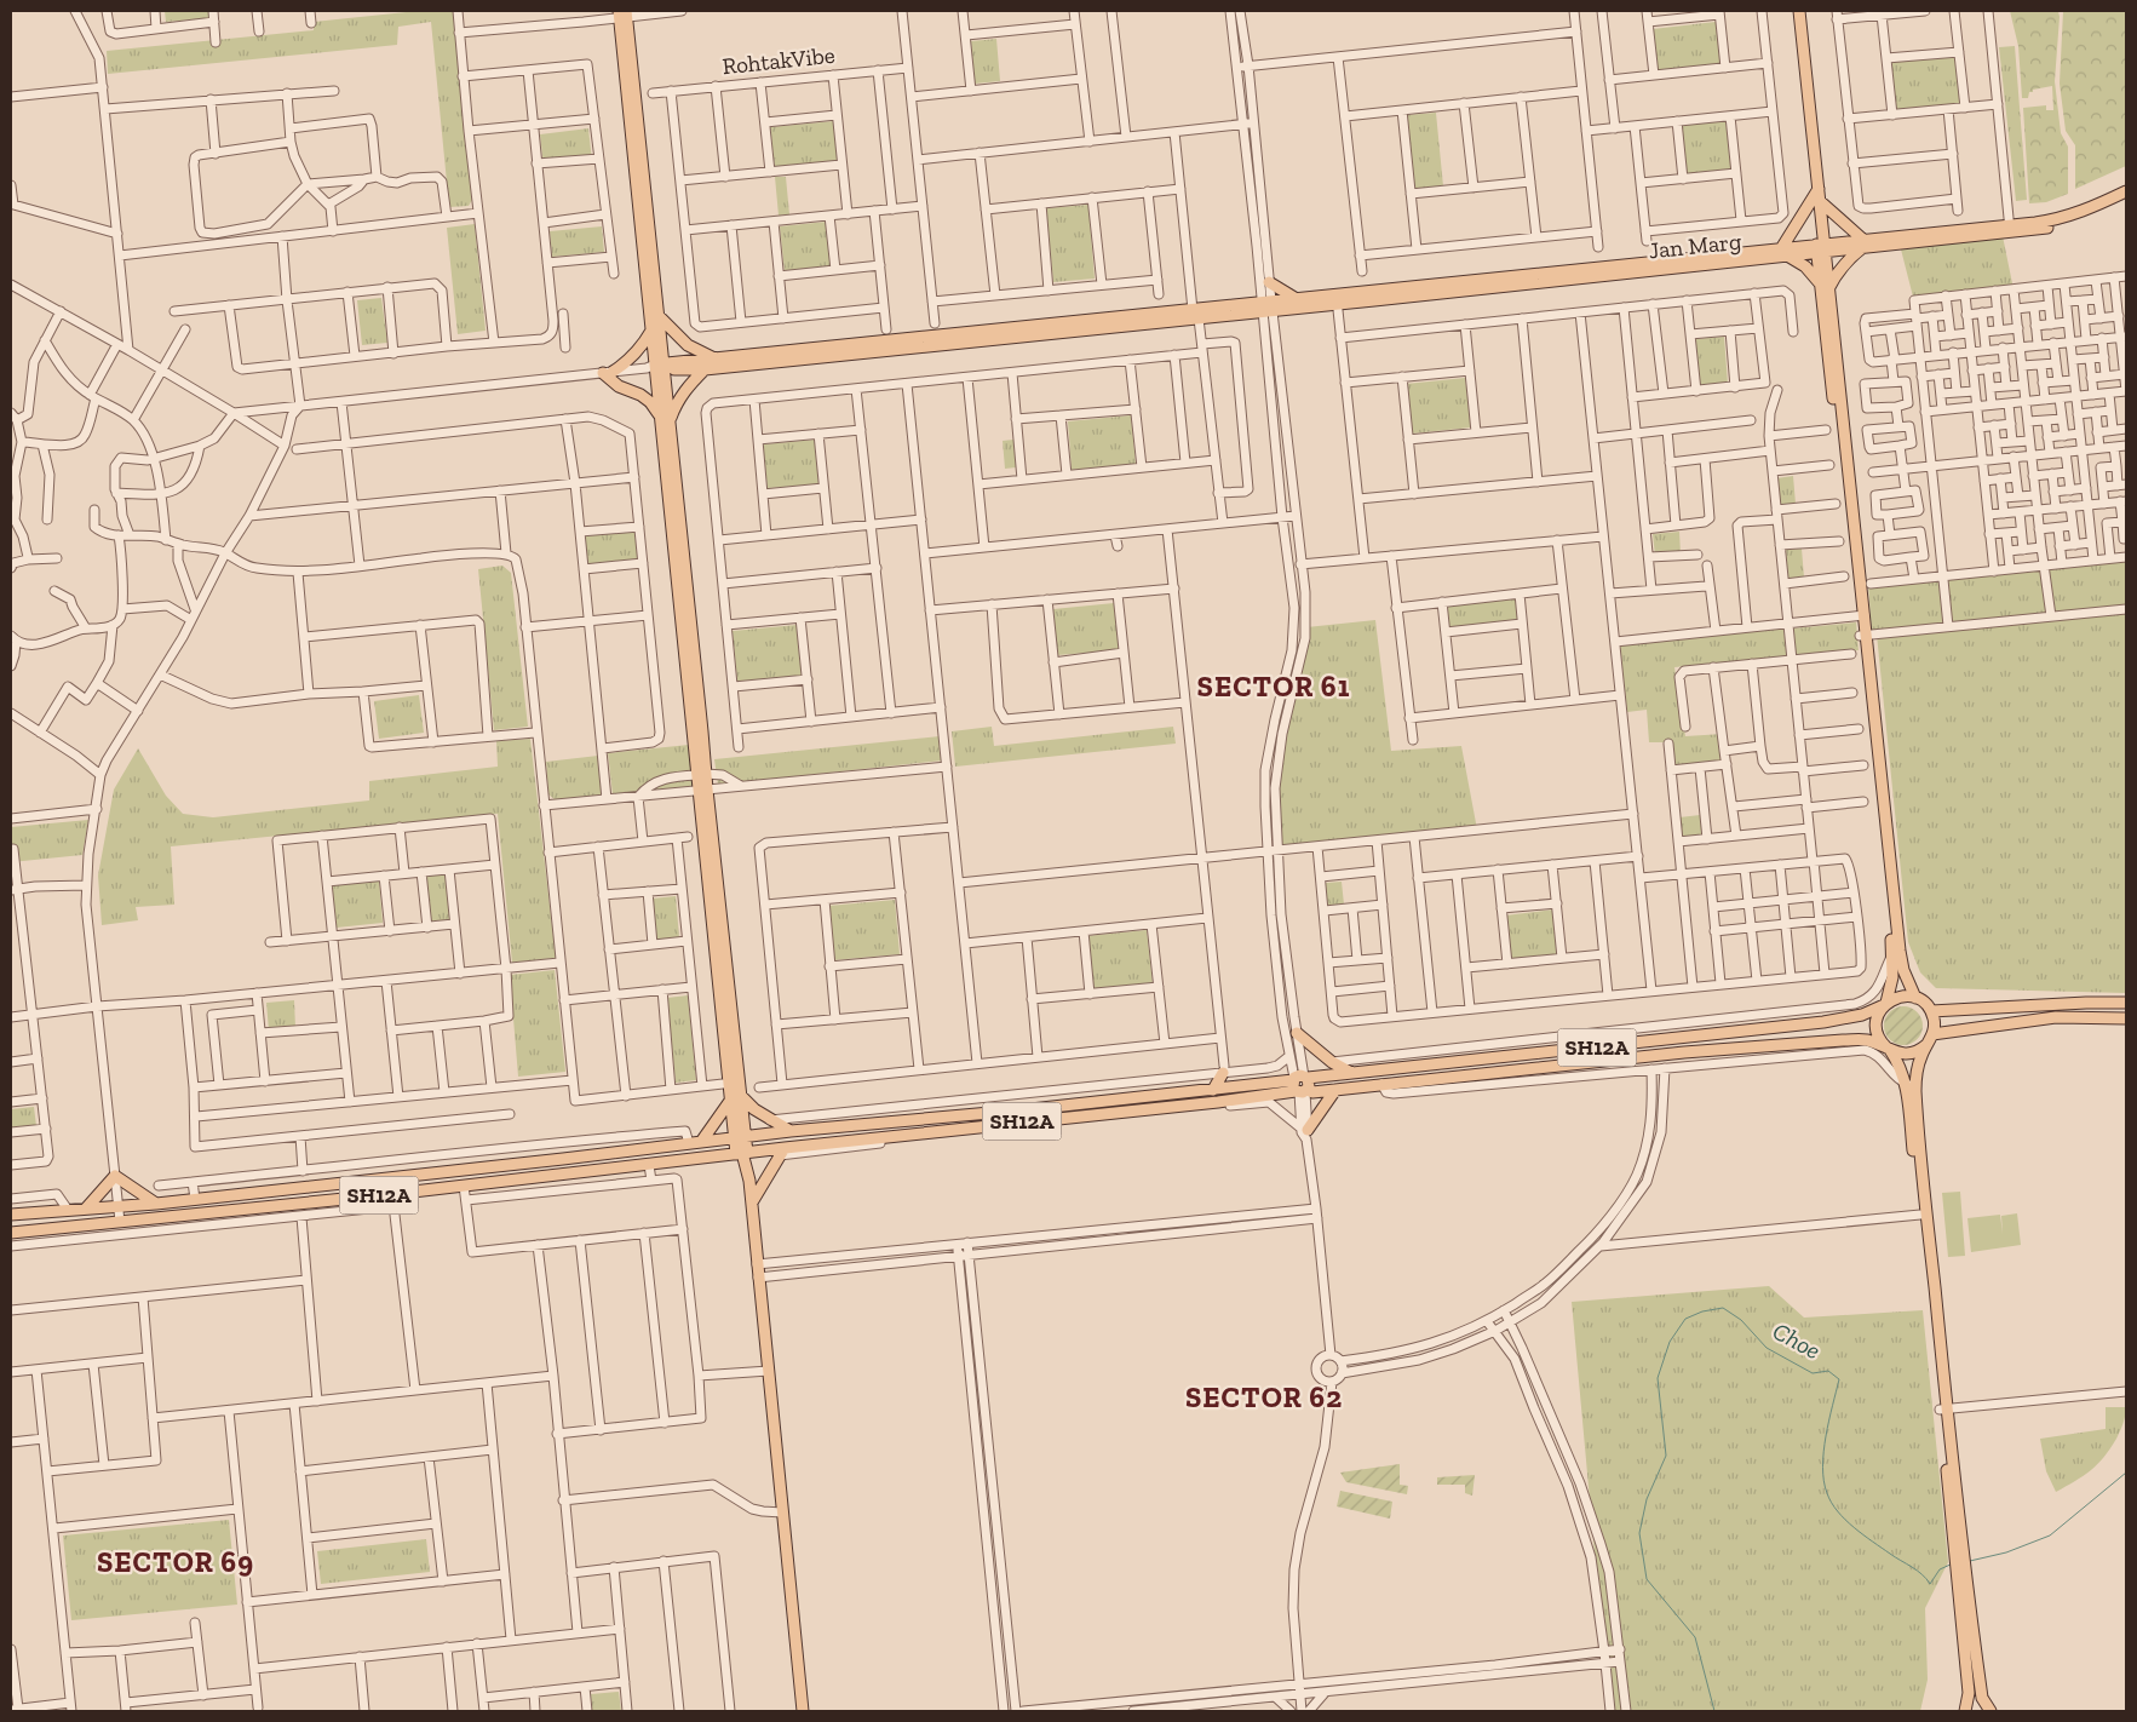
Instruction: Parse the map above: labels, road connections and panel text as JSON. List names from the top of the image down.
{
  "streets": {
    "main road": ["Jan Marg", "SH12A"],
    "street": ["RohtakVibe"]
  },
  "districts": ["SECTOR 61", "SECTOR 62", "SECTOR 69"],
  "water": ["Choe"]
}
